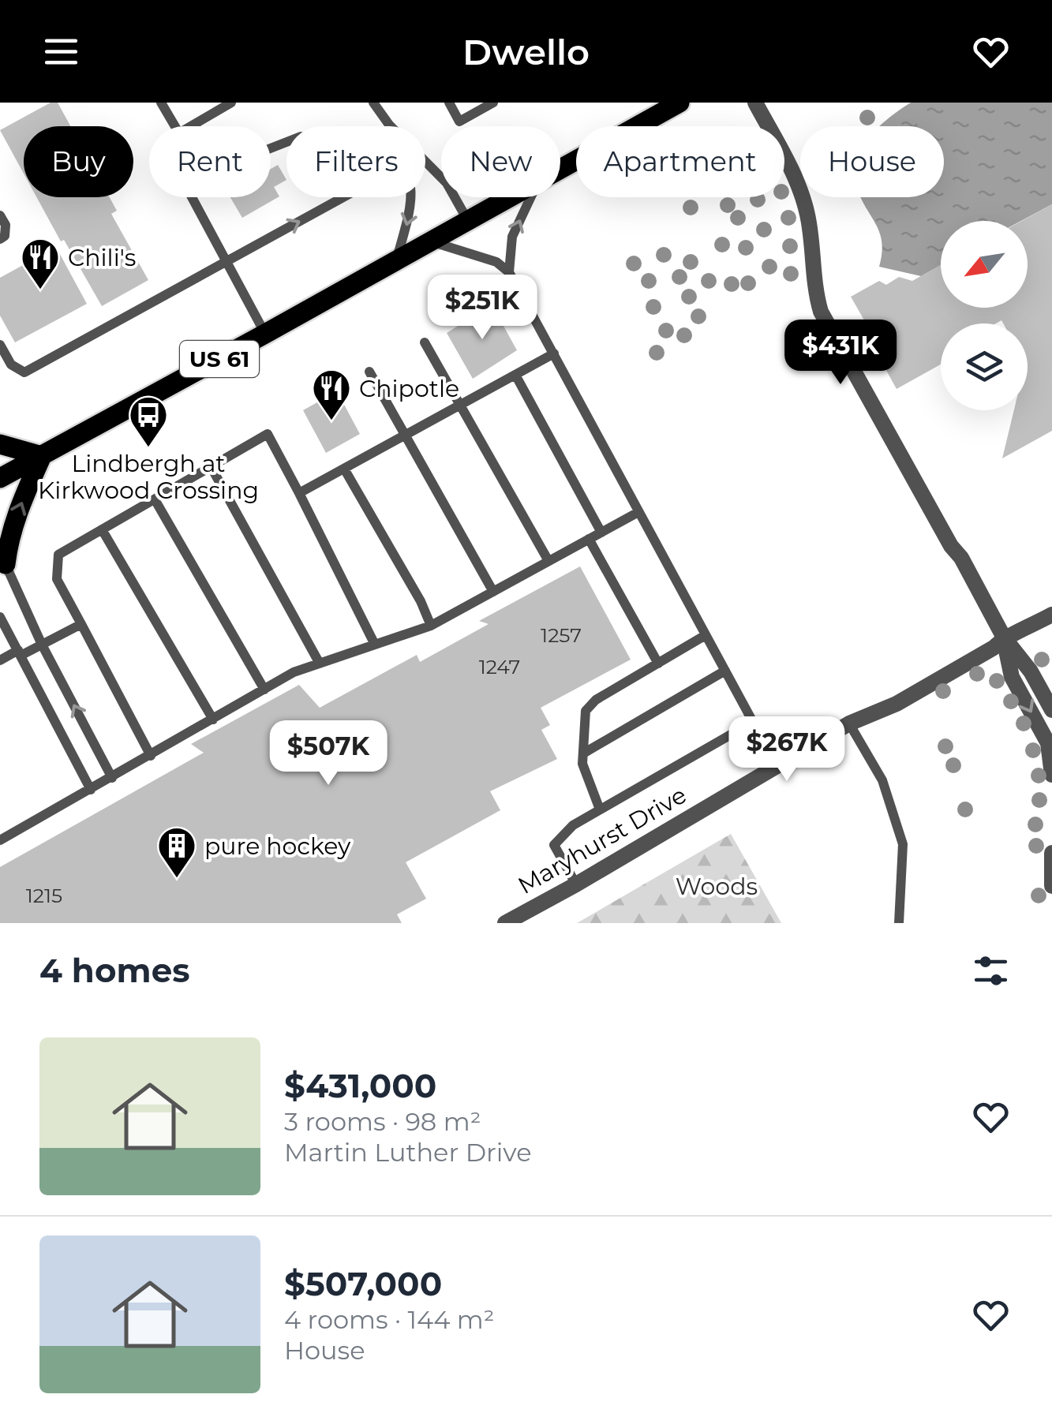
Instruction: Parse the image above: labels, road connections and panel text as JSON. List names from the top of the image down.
{
  "streets": {
    "main road": ["US 61"],
    "street": ["Maryhurst Drive"]
  },
  "parks": ["Woods"],
  "places": {
    "restaurant": ["Chili's", "Chipotle"],
    "bus stop": ["Lindbergh at Kirkwood Crossing"],
    "building": ["pure hockey"]
  },
  "house_numbers": ["1257", "1247", "1215"],
  "north": "bottom left",
  "page": {
    "header": "Dwello",
    "chip": [
      "Buy",
      "Rent",
      "Filters",
      "New",
      "Apartment",
      "House"
    ],
    "price": [
      "$251K",
      "$431K",
      "$267K",
      "$507K"
    ],
    "heading": "4 homes",
    "list": [
      {
        "name": "$431,000",
        "note": "3 rooms · 98 m² · Martin Luther Drive"
      },
      {
        "name": "$507,000",
        "note": "4 rooms · 144 m² · House"
      }
    ]
  }
}
